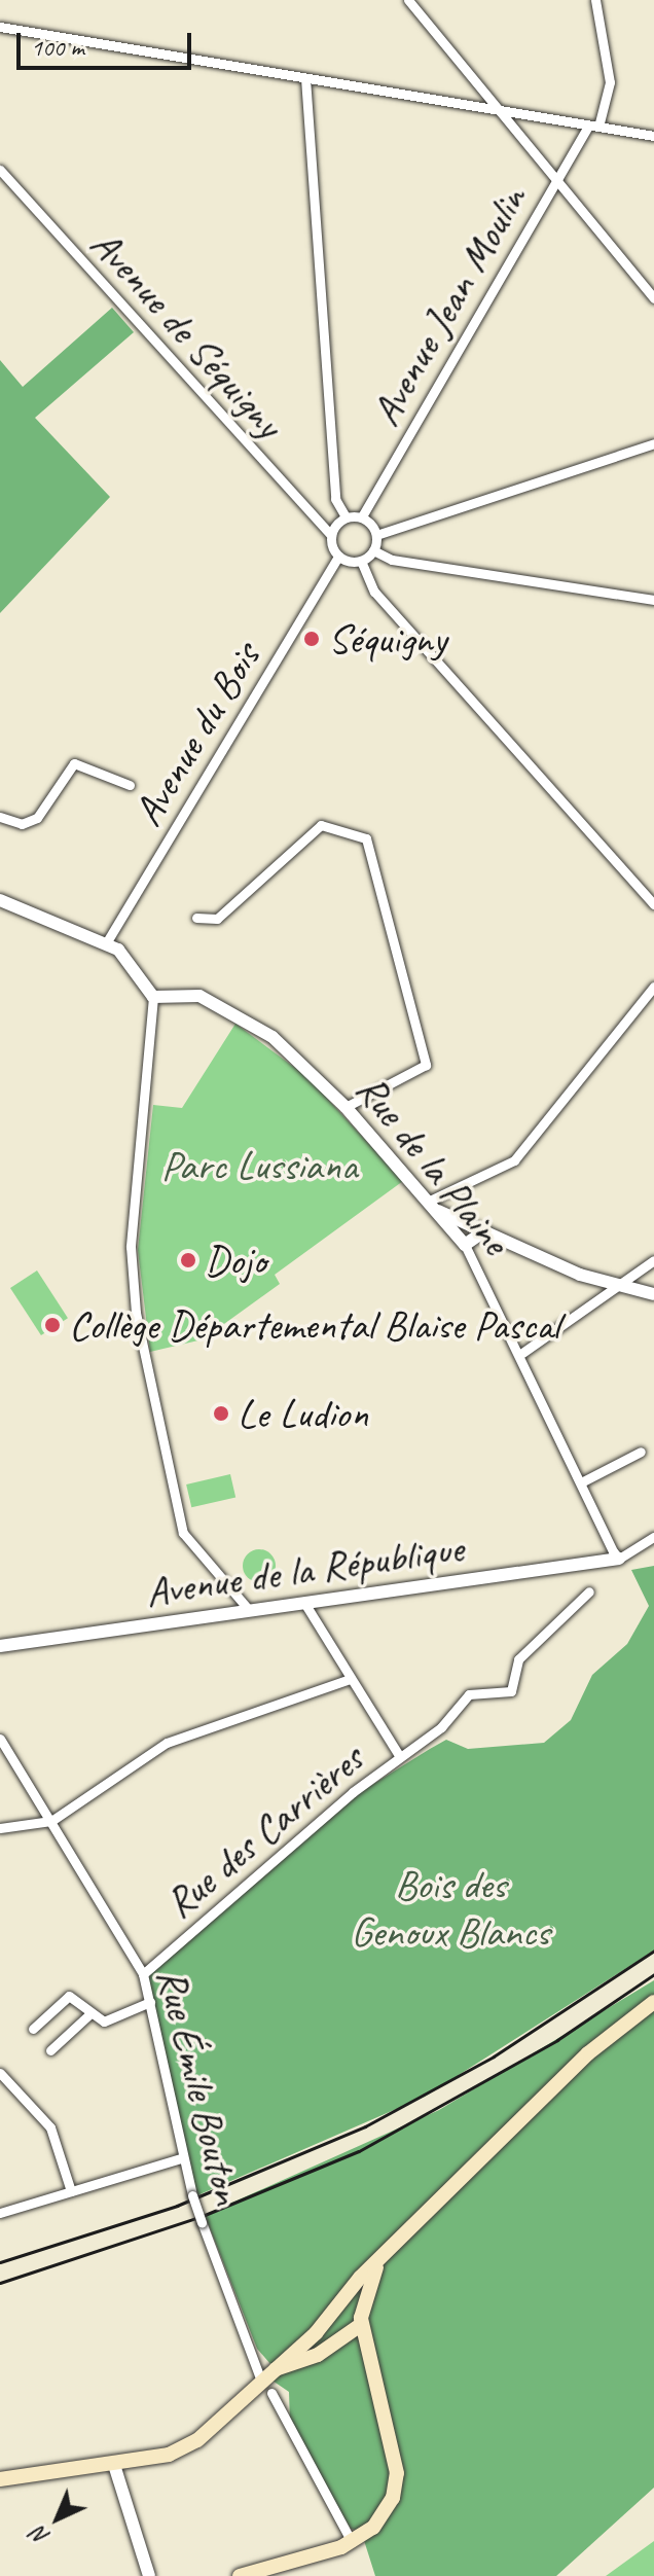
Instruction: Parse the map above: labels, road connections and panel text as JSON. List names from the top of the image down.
{
  "streets": {
    "street": [
      "Avenue Jean Moulin",
      "Avenue de Séquigny",
      "Avenue du Bois",
      "Rue de la Plaine",
      "Avenue de la République",
      "Rue des Carrières",
      "Rue Émile Bouton"
    ]
  },
  "crossings": [
    ["Avenue Jean Moulin", "Avenue de Séquigny"],
    ["Avenue Jean Moulin", "Avenue du Bois"],
    ["Avenue de Séquigny", "Avenue du Bois"],
    ["Rue de la Plaine", "Avenue de la République"],
    ["Avenue de la République", "Rue des Carrières"],
    ["Rue des Carrières", "Rue Émile Bouton"]
  ],
  "parks": ["Parc Lussiana", "Bois des Genoux Blancs"],
  "places": [
    "Séquigny",
    "Dojo",
    "Collège Départemental Blaise Pascal",
    "Le Ludion"
  ],
  "scale_bar": "100 m",
  "north": "bottom left"
}
